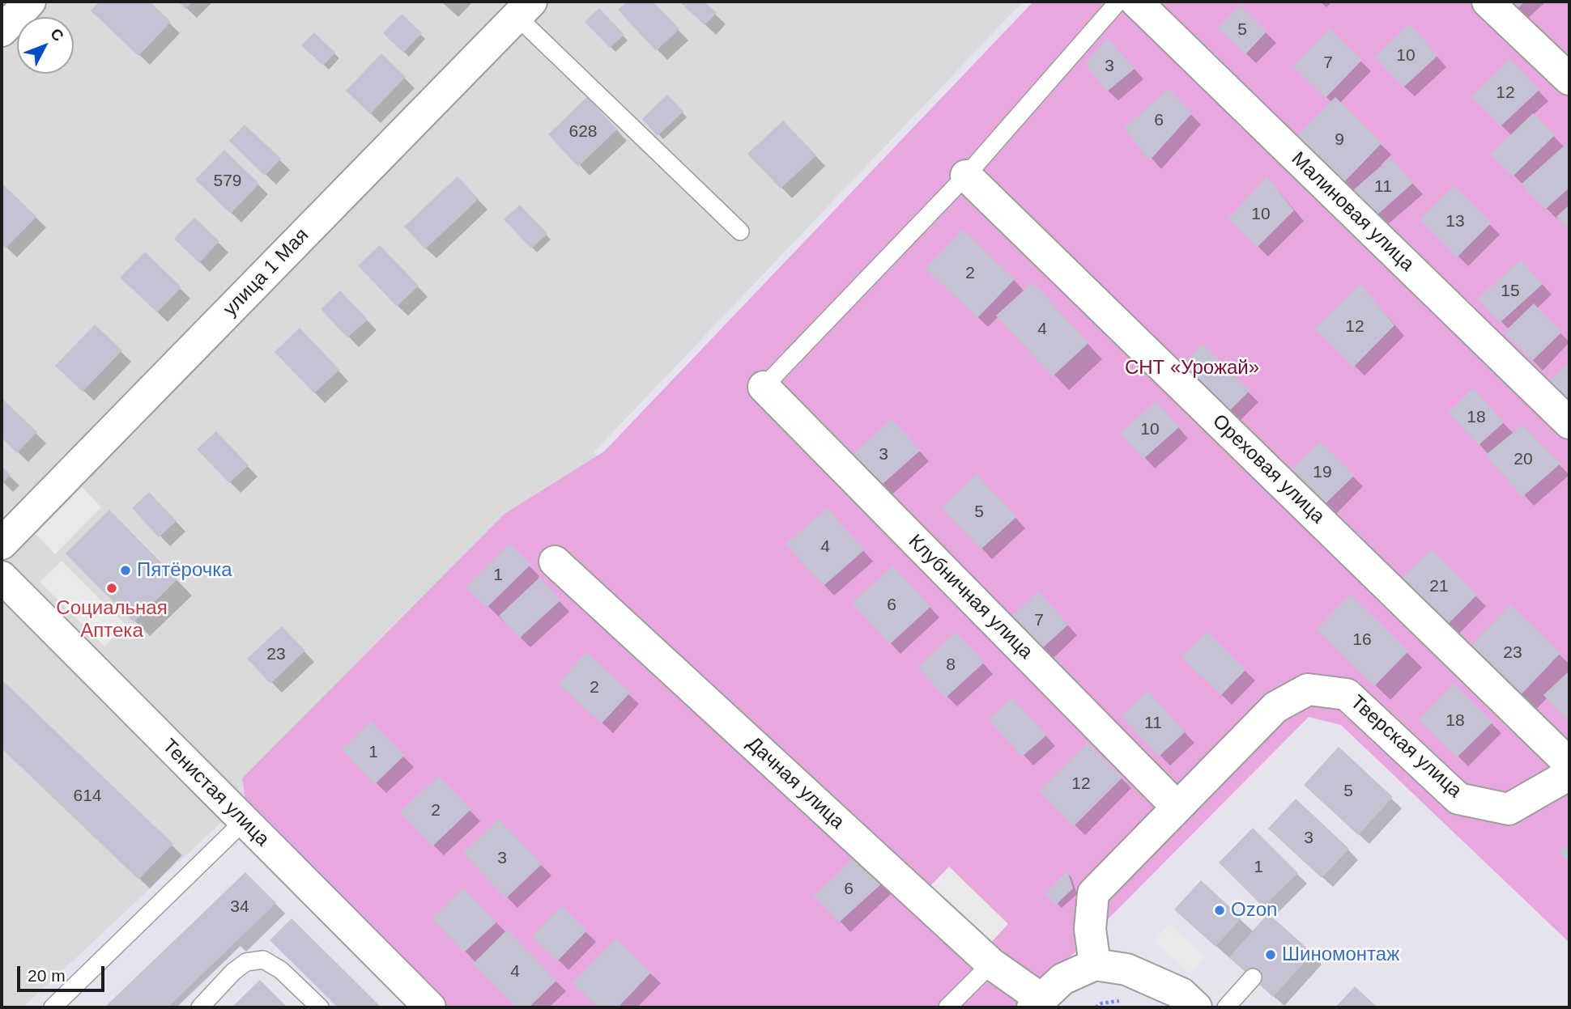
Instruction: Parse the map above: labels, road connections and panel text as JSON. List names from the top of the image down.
{
  "streets": {
    "street": [
      "Малиновая улица",
      "улица 1 Мая",
      "Ореховая улица",
      "Клубничная улица",
      "Тверская улица",
      "Дачная улица",
      "Тенистая улица"
    ]
  },
  "crossings": [
    ["Клубничная улица", "Тверская улица"]
  ],
  "parks": ["СНТ «Урожай»"],
  "places": [
    "Пятёрочка",
    "Социальная Аптека",
    "Ozon",
    "Шиномонтаж"
  ],
  "house_numbers": [
    "5",
    "10",
    "7",
    "3",
    "12",
    "6",
    "628",
    "9",
    "579",
    "11",
    "10",
    "13",
    "2",
    "15",
    "12",
    "4",
    "18",
    "10",
    "3",
    "20",
    "19",
    "5",
    "4",
    "1",
    "21",
    "6",
    "7",
    "16",
    "23",
    "23",
    "8",
    "2",
    "18",
    "11",
    "1",
    "12",
    "5",
    "614",
    "2",
    "3",
    "3",
    "1",
    "6",
    "34",
    "4"
  ],
  "scale_bar": "20 m",
  "north": "top right"
}
